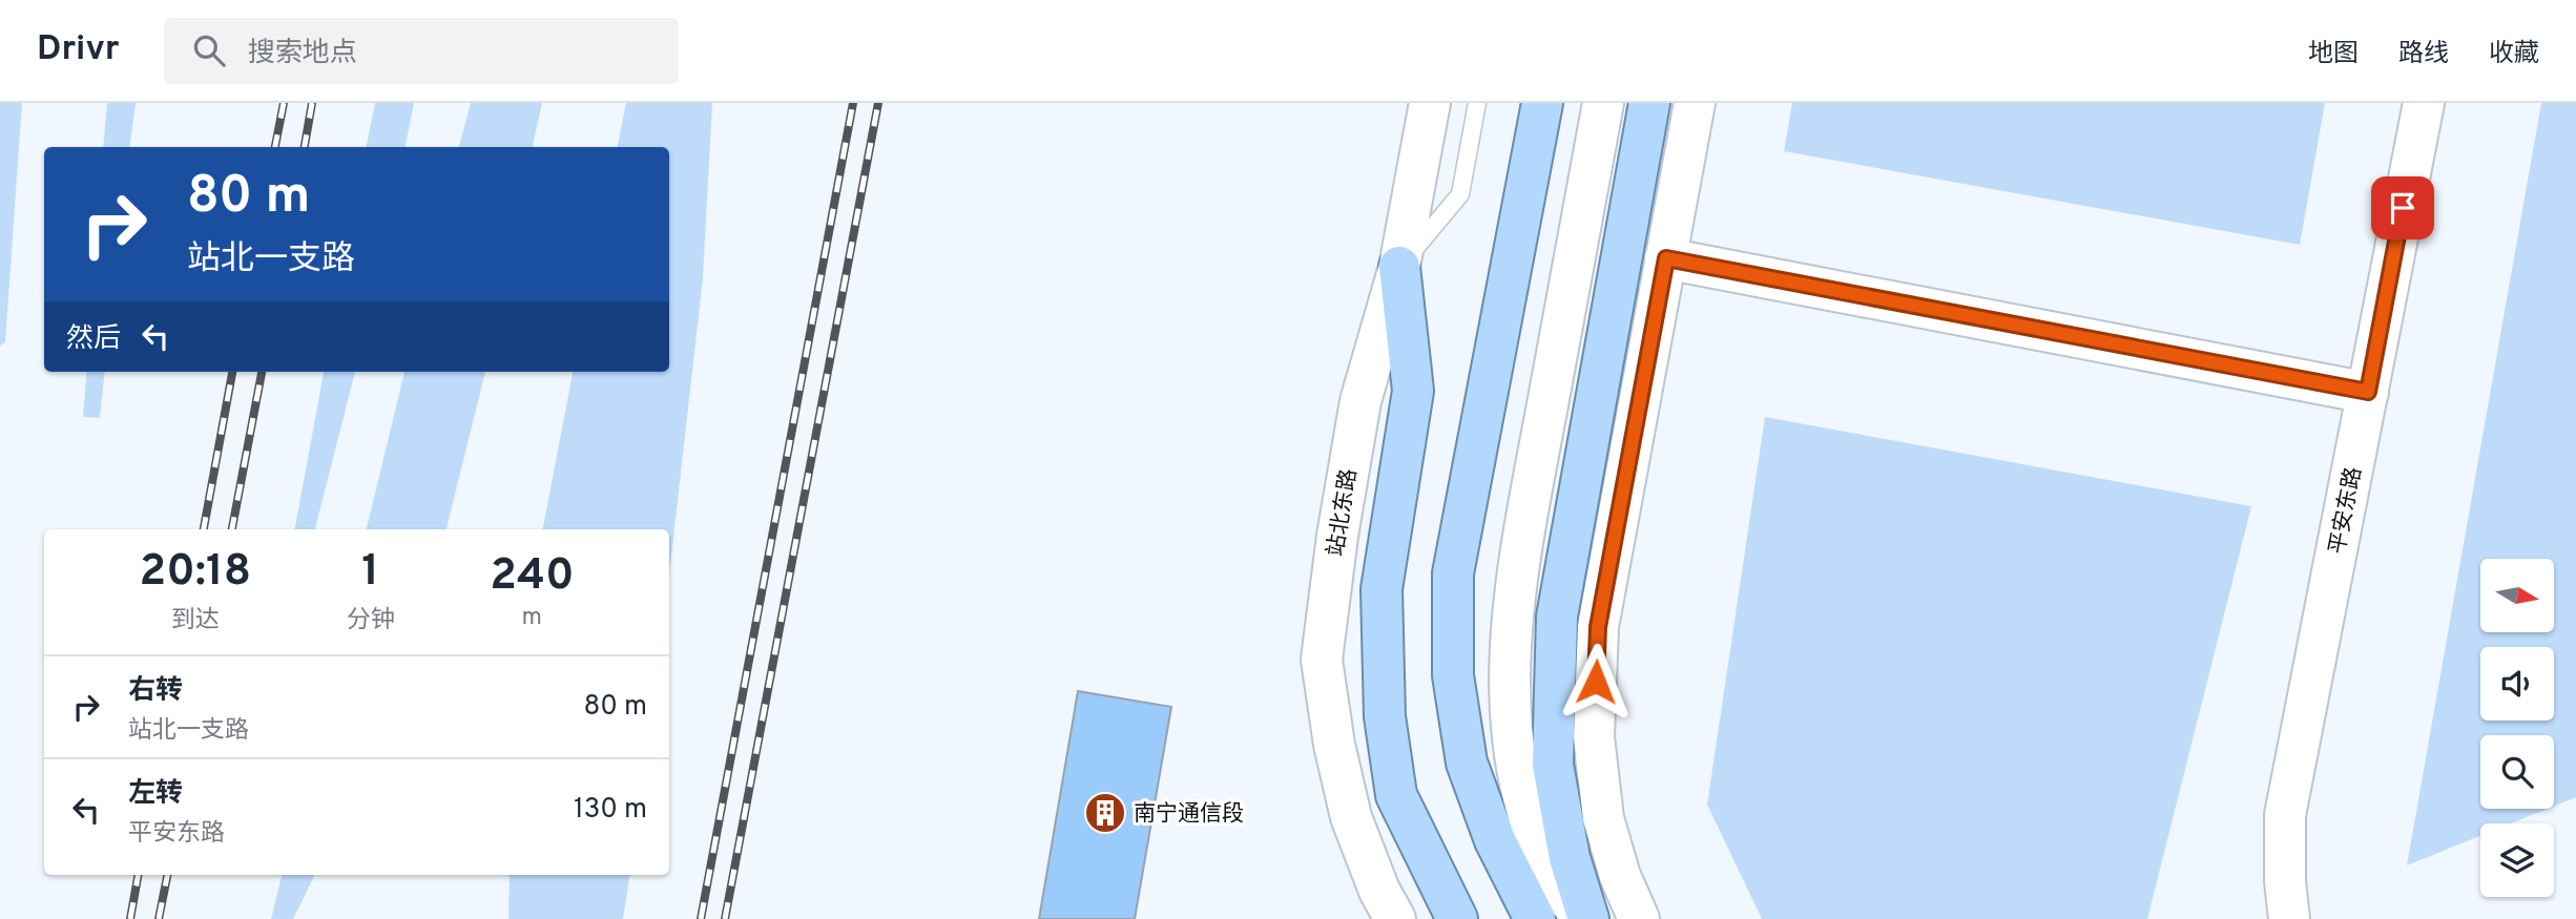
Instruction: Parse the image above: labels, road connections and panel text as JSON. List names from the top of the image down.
{
  "streets": {
    "street": ["平安东路", "站北东路"]
  },
  "places": {
    "building": ["南宁通信段"]
  },
  "north": "right",
  "page": {
    "header": "Drivr",
    "search": "搜索地点",
    "nav": ["地图", "路线", "收藏"],
    "turn": ["80 m", "站北一支路"],
    "then": "然后",
    "eta": [
      "20:18",
      "到达",
      "1",
      "分钟",
      "240",
      "m"
    ],
    "list": [
      {
        "name": "右转",
        "note": "站北一支路",
        "value": "80 m"
      },
      {
        "name": "左转",
        "note": "平安东路",
        "value": "130 m"
      }
    ]
  }
}
